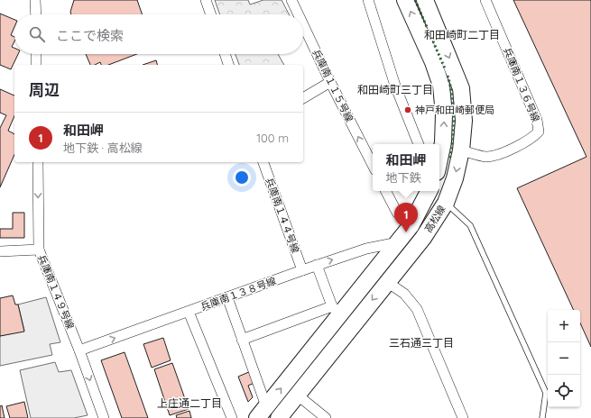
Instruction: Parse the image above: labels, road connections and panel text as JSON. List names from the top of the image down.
{
  "streets": {
    "main road": ["高松線"],
    "street": [
      "兵庫南１３６号線",
      "兵庫南１１５号線",
      "兵庫南１４４号線",
      "兵庫南１４９号線",
      "兵庫南１３８号線"
    ]
  },
  "crossings": [
    ["兵庫南１３６号線", "高松線"],
    ["兵庫南１４４号線", "兵庫南１３８号線"],
    ["高松線", "兵庫南１３８号線"],
    ["兵庫南１４９号線", "兵庫南１３８号線"]
  ],
  "one_way": ["兵庫南１４９号線", "兵庫南１３８号線"],
  "districts": [
    "和田崎町二丁目",
    "和田崎町三丁目",
    "三石通三丁目",
    "上庄通二丁目"
  ],
  "places": ["神戸和田崎郵便局"],
  "page": {
    "search": "ここで検索",
    "heading": "周辺",
    "list": [
      {
        "mark": "1",
        "name": "和田岬",
        "note": "地下鉄 · 高松線",
        "value": "100 m"
      }
    ],
    "popup": ["和田岬", "地下鉄"],
    "pins": "1",
    "map_buttons": ["+", "−"]
  }
}
